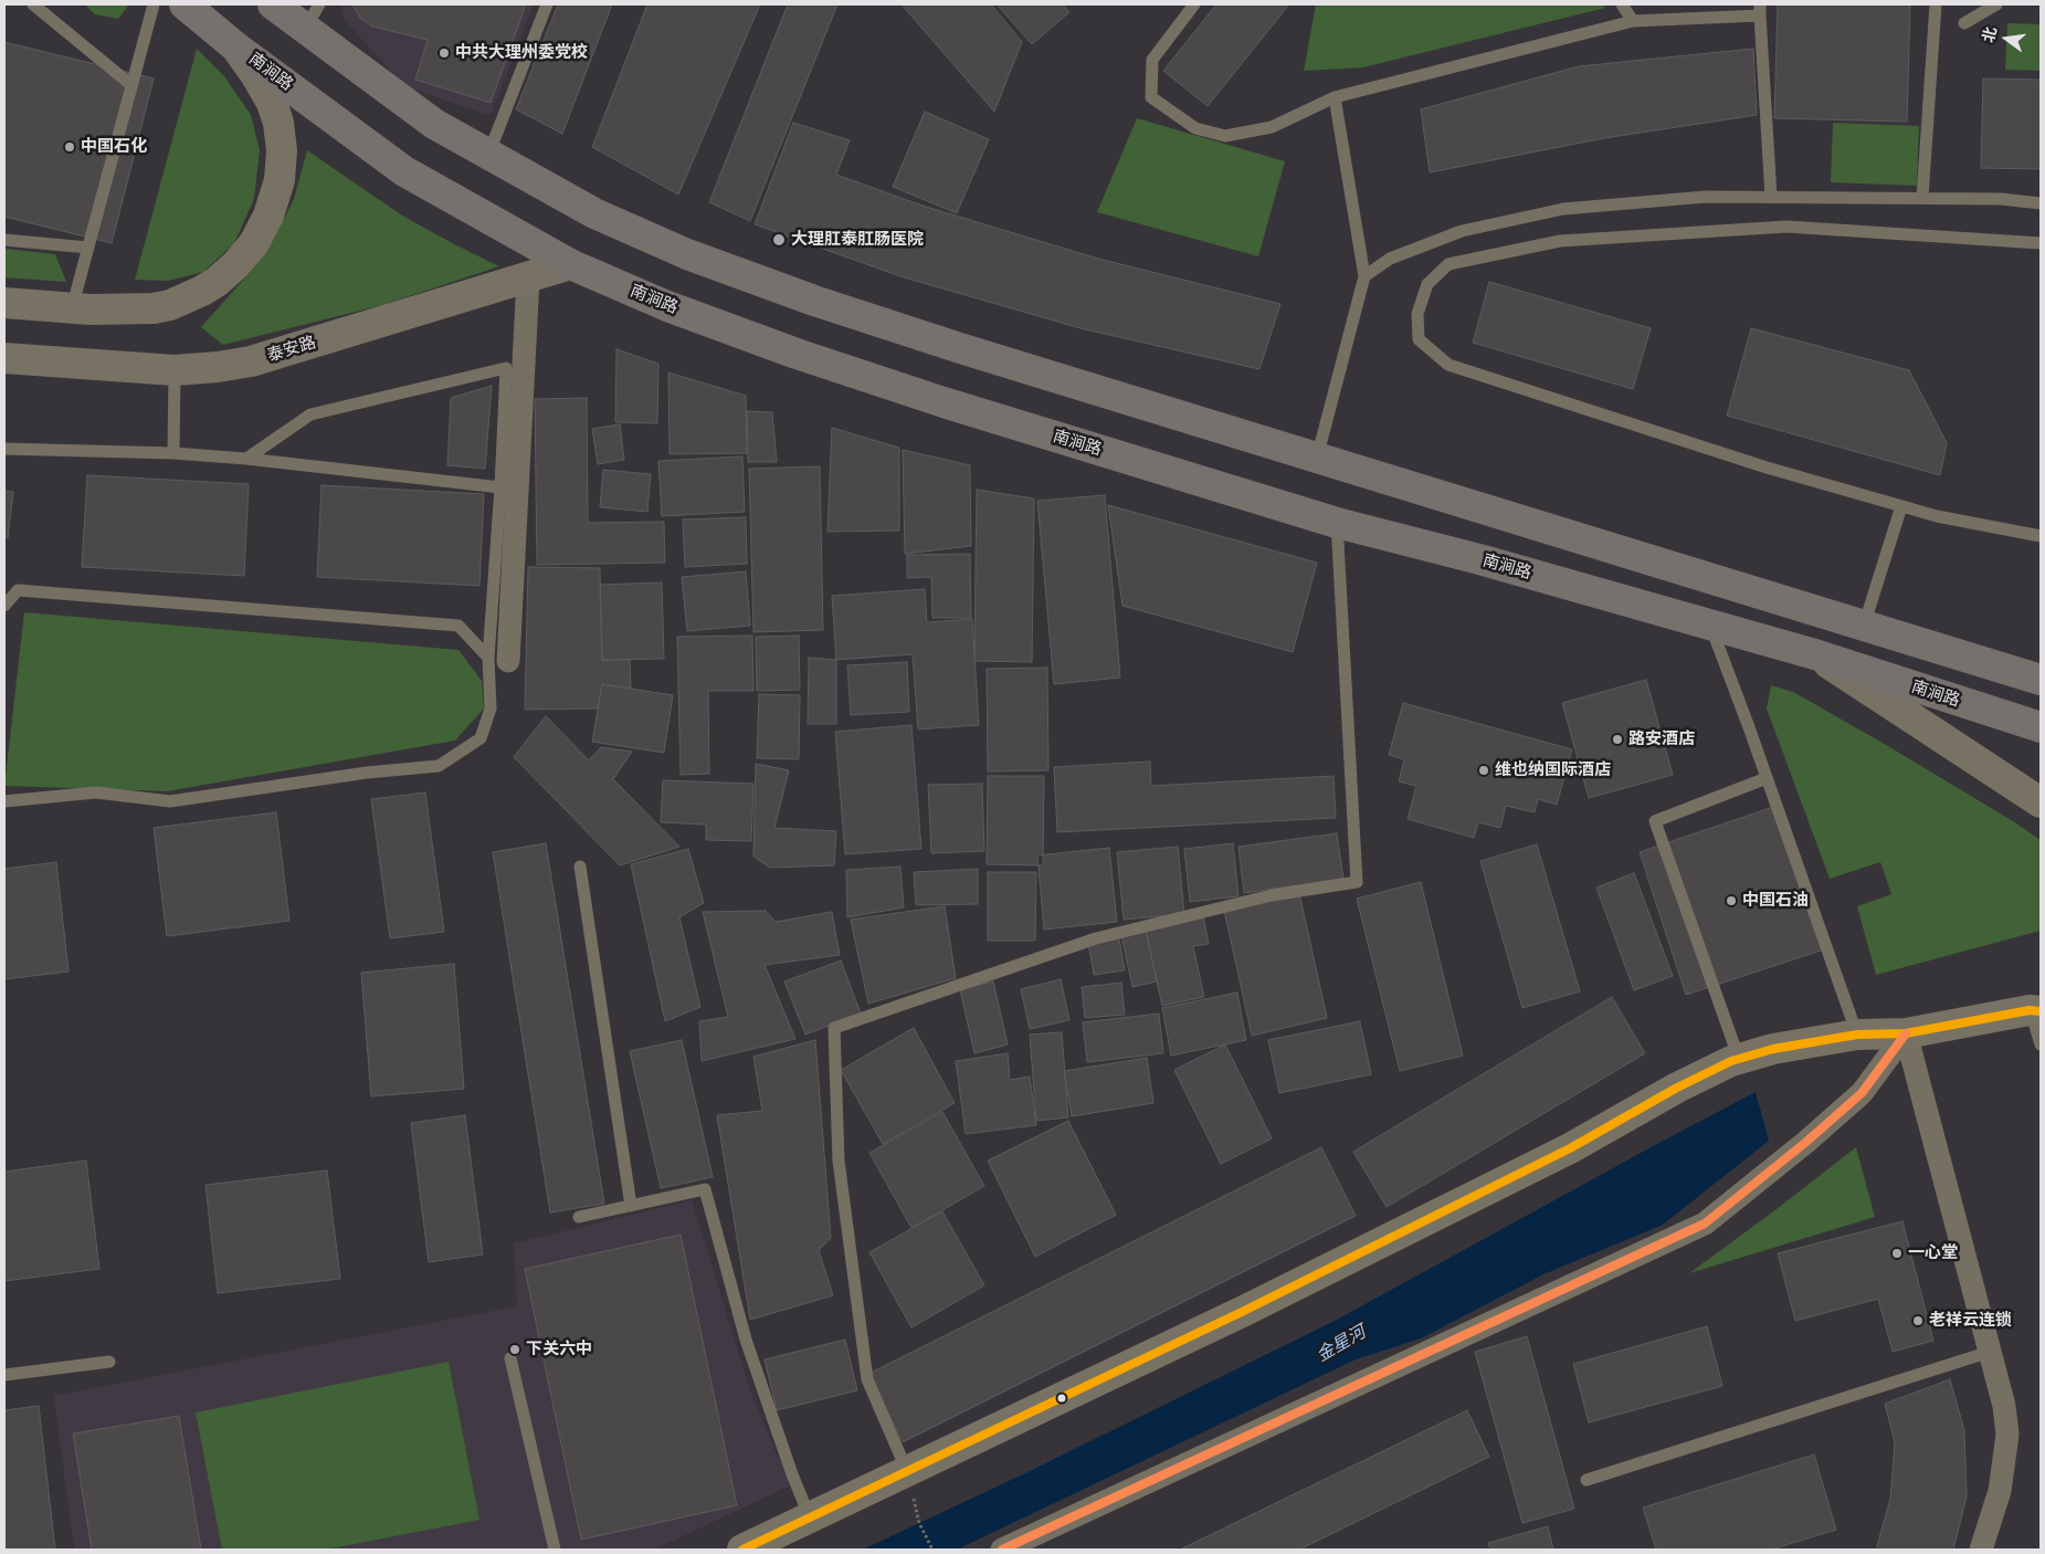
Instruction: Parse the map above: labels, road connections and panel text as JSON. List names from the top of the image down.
{
  "streets": {
    "highway": ["南涧路"],
    "street": ["泰安路"]
  },
  "crossings": [
    ["南涧路", "泰安路"]
  ],
  "water": ["金星河"],
  "places": [
    "中共大理州委党校",
    "中国石化",
    "大理肛泰肛肠医院",
    "路安酒店",
    "维也纳国际酒店",
    "中国石油",
    "一心堂",
    "老祥云连锁",
    "下关六中"
  ],
  "north": "left"
}
